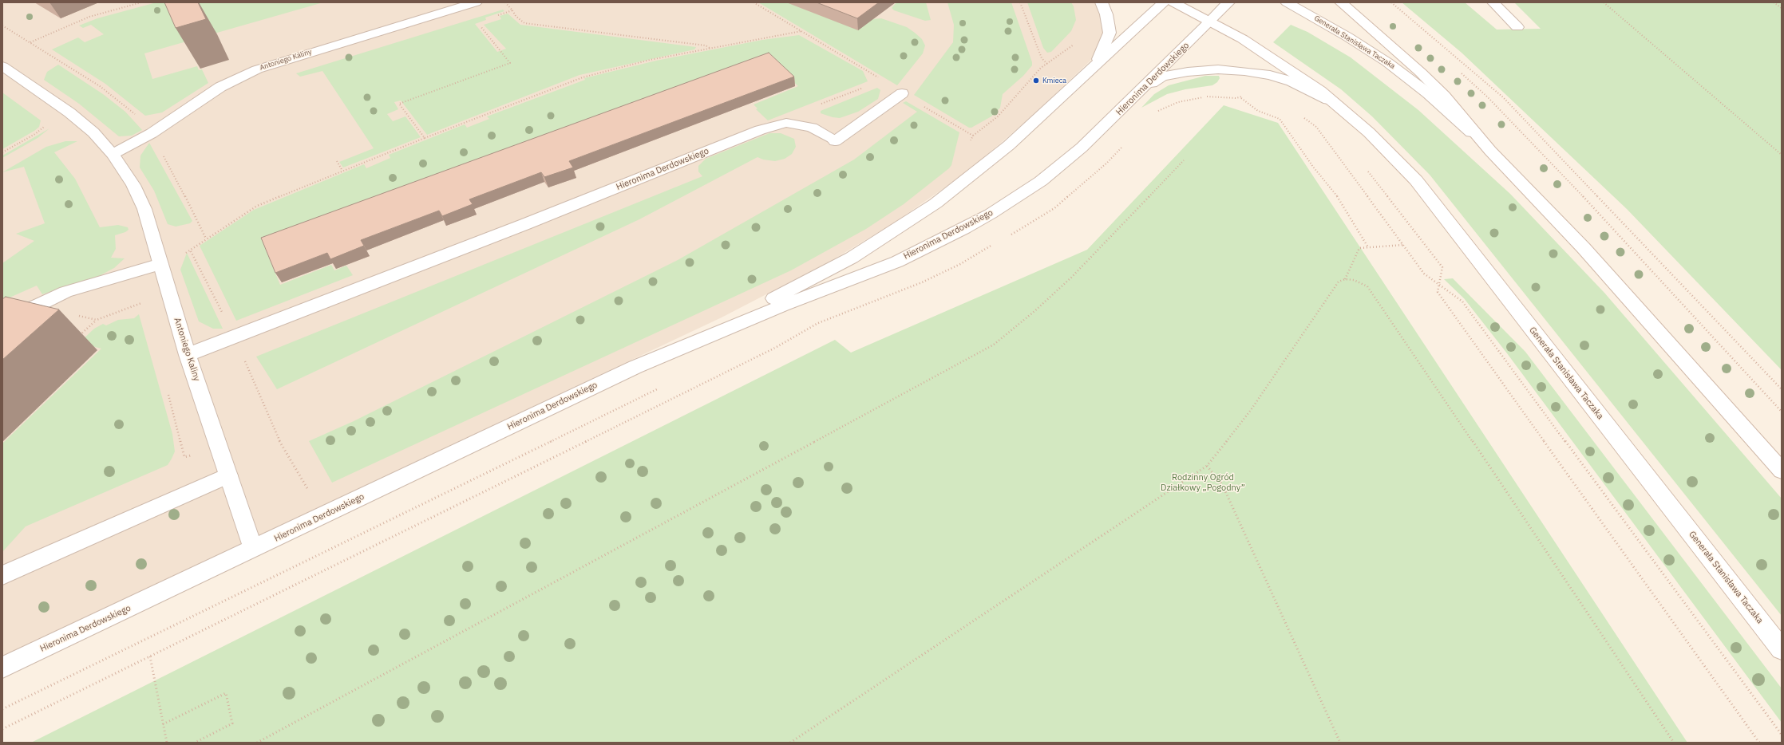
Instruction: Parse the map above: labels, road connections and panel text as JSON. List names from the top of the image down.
{
  "streets": {
    "street": ["Generała Stanisława Taczaka", "Antoniego Kaliny", "Hieronima Derdowskiego"]
  },
  "crossings": [
    ["Generała Stanisława Taczaka", "Hieronima Derdowskiego"],
    ["Antoniego Kaliny", "Hieronima Derdowskiego"]
  ],
  "parks": ["Rodzinny Ogród Działkowy „Pogodny”"],
  "places": ["Kmieca"]
}
